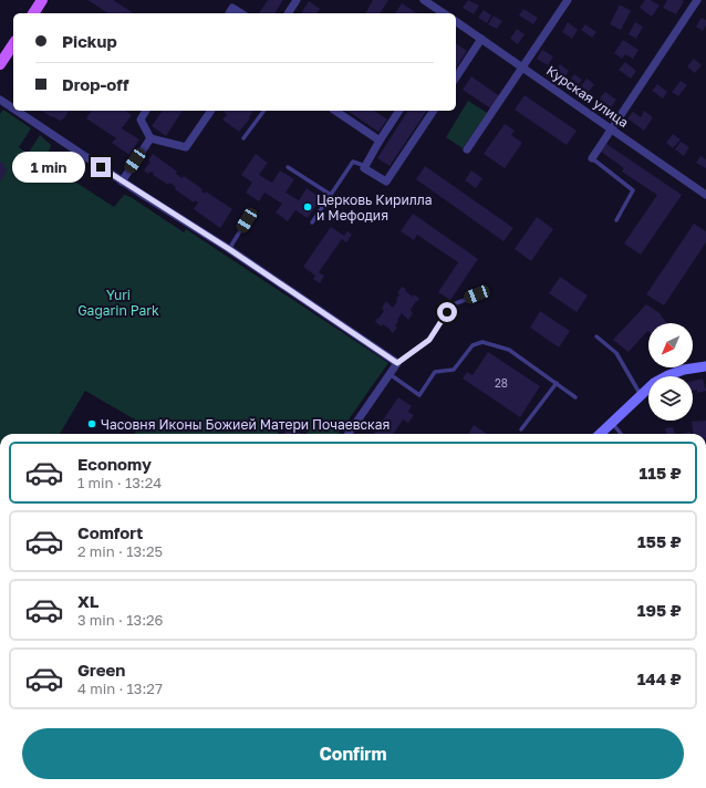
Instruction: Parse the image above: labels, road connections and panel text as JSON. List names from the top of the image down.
{
  "streets": {
    "street": ["Курская улица"]
  },
  "parks": ["Yuri Gagarin Park"],
  "places": ["Церковь Кирилла и Мефодия", "Часовня Иконы Божией Матери Почаевская"],
  "house_numbers": ["28"],
  "north": "bottom left",
  "page": {
    "banner": ["Pickup", "Drop-off"],
    "bubble": "1 min",
    "list": [
      {
        "name": "Economy",
        "note": "1 min · 13:24",
        "value": "115 ₽"
      },
      {
        "name": "Comfort",
        "note": "2 min · 13:25",
        "value": "155 ₽"
      },
      {
        "name": "XL",
        "note": "3 min · 13:26",
        "value": "195 ₽"
      },
      {
        "name": "Green",
        "note": "4 min · 13:27",
        "value": "144 ₽"
      }
    ],
    "buttons": "Confirm"
  }
}
